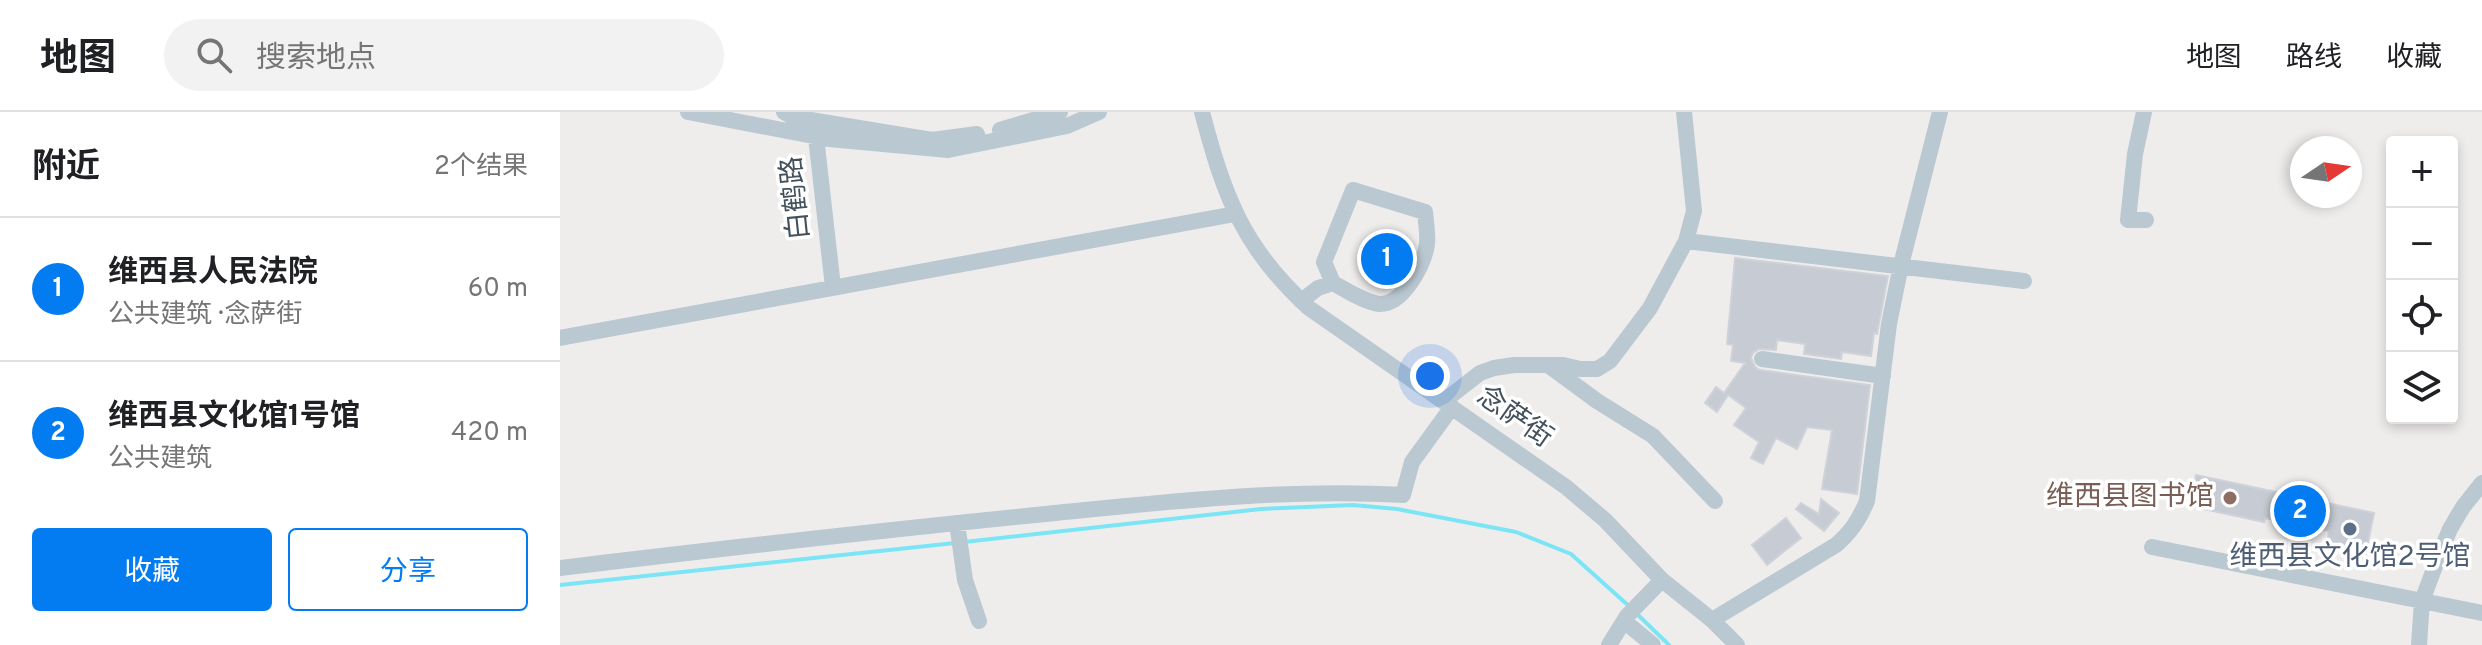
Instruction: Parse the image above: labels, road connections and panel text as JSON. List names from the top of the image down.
{
  "streets": {
    "street": ["白鹤路", "念萨街"]
  },
  "places": ["维西县图书馆", "维西县文化馆2号馆"],
  "north": "right",
  "page": {
    "header": "地图",
    "search": "搜索地点",
    "nav": ["地图", "路线", "收藏"],
    "heading": ["附近", "2个结果"],
    "map_buttons": ["+", "−"],
    "list": [
      {
        "mark": "1",
        "name": "维西县人民法院",
        "note": "公共建筑 · 念萨街",
        "value": "60 m"
      },
      {
        "mark": "2",
        "name": "维西县文化馆1号馆",
        "note": "公共建筑",
        "value": "420 m"
      }
    ],
    "pins": ["1", "2"],
    "buttons": ["收藏", "分享"]
  }
}
